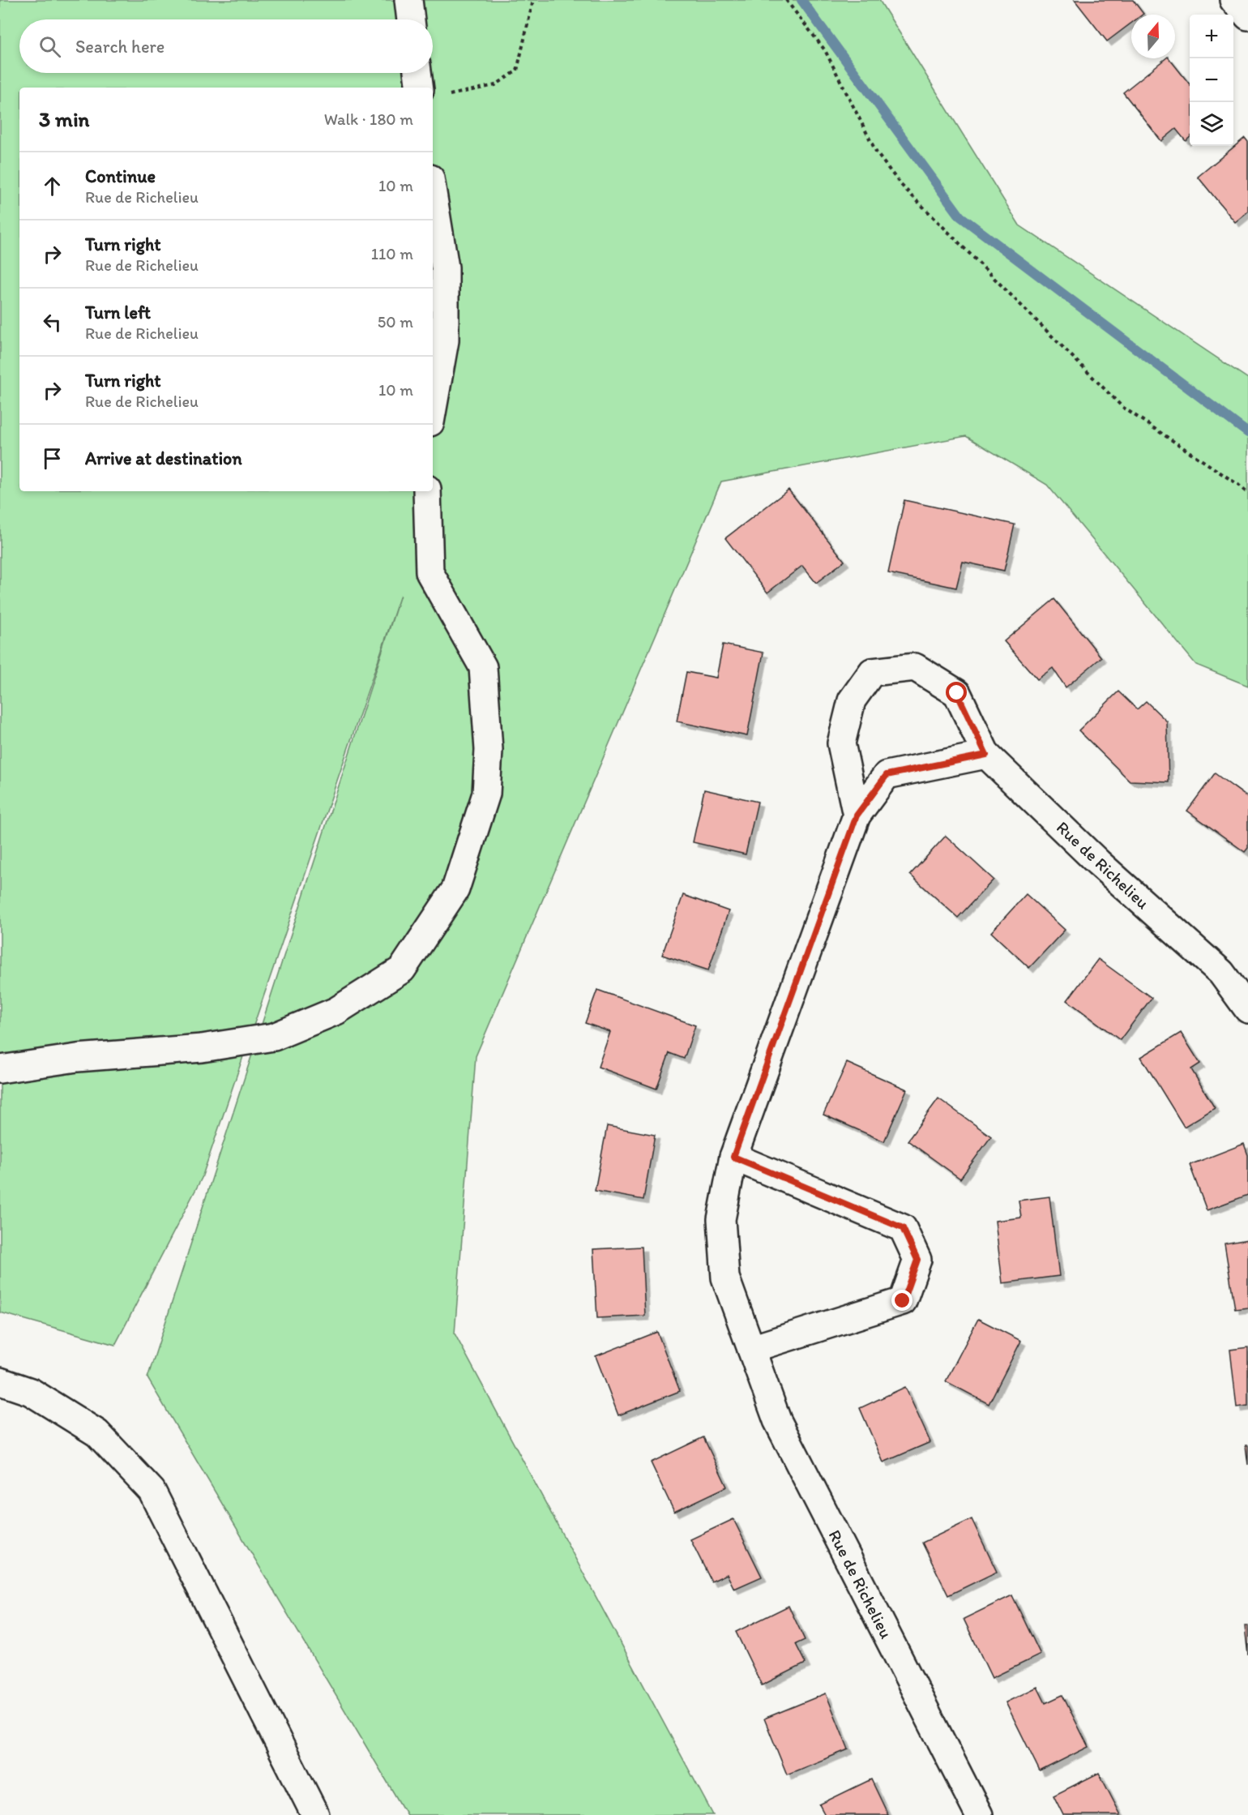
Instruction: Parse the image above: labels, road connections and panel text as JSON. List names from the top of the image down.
{
  "streets": {
    "street": ["Rue de Richelieu"]
  },
  "north": "top",
  "page": {
    "map_buttons": ["+", "−"],
    "search": "Search here",
    "heading": ["3 min", "Walk · 180 m"],
    "list": [
      ["Continue", "Rue de Richelieu", "10 m"],
      ["Turn right", "Rue de Richelieu", "110 m"],
      ["Turn left", "Rue de Richelieu", "50 m"],
      ["Turn right", "Rue de Richelieu", "10 m"],
      "Arrive at destination"
    ]
  }
}
